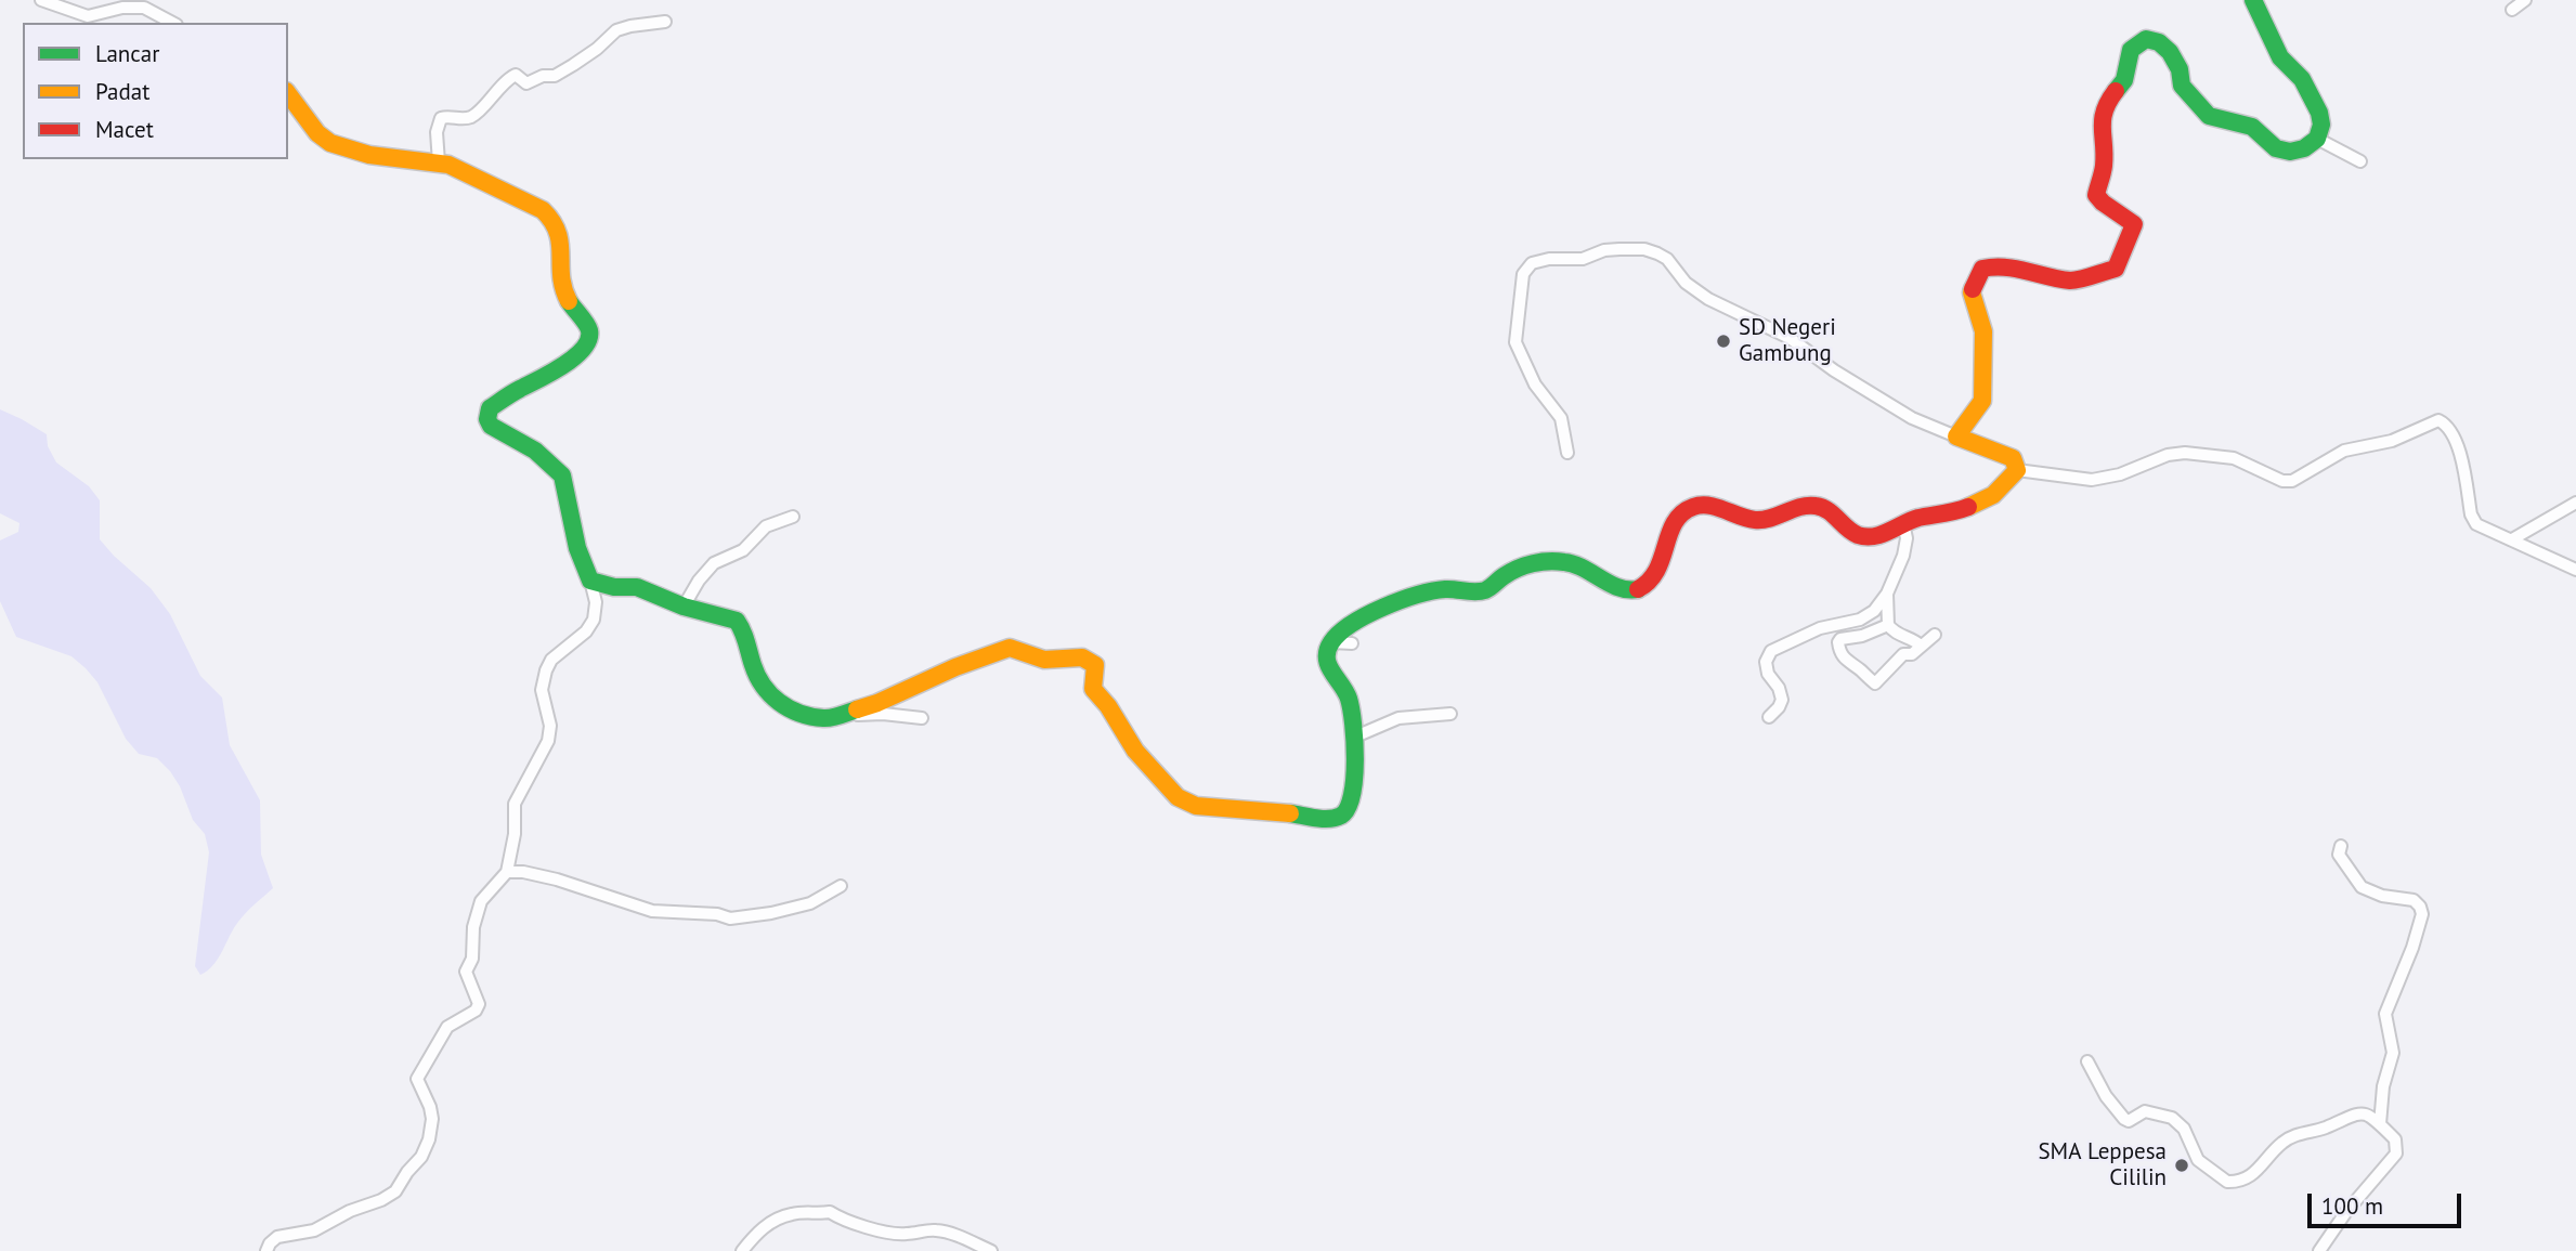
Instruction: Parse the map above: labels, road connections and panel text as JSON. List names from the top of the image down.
{
  "places": ["SD Negeri Gambung", "SMA Leppesa Cililin"],
  "legend": ["Lancar", "Padat", "Macet"],
  "scale_bar": "100 m"
}
